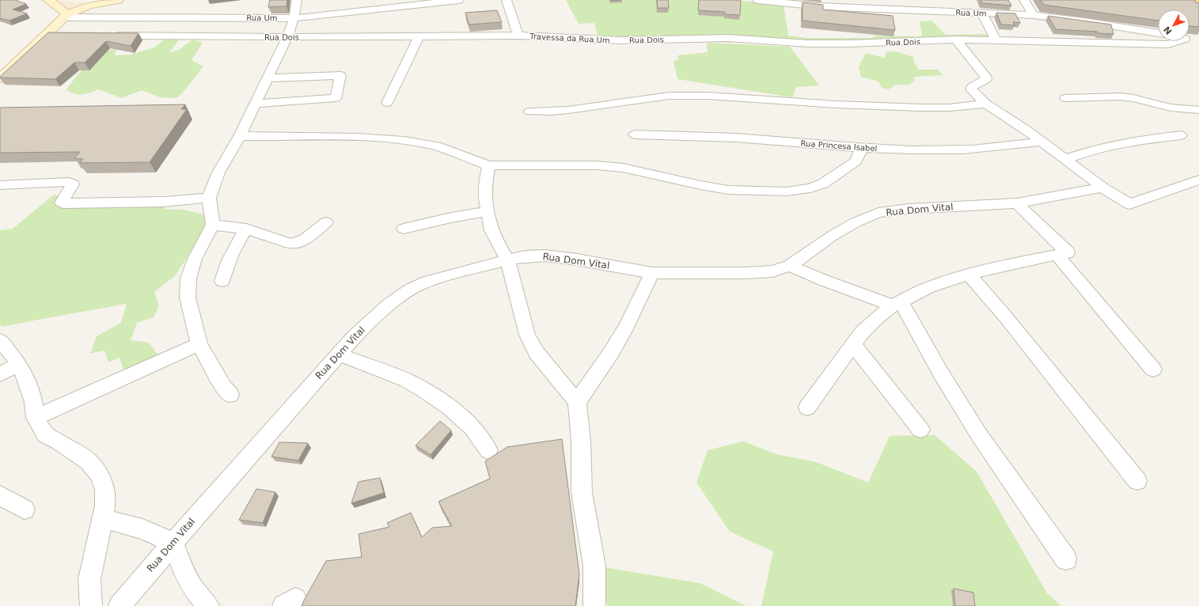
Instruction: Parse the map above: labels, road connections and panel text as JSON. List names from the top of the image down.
{
  "streets": {
    "street": [
      "Rua Um",
      "Rua Dois",
      "Travessa da Rua Um",
      "Rua Princesa Isabel",
      "Rua Dom Vital"
    ]
  },
  "crossings": [
    ["Rua Dois", "Travessa da Rua Um"]
  ],
  "north": "bottom left"
}
